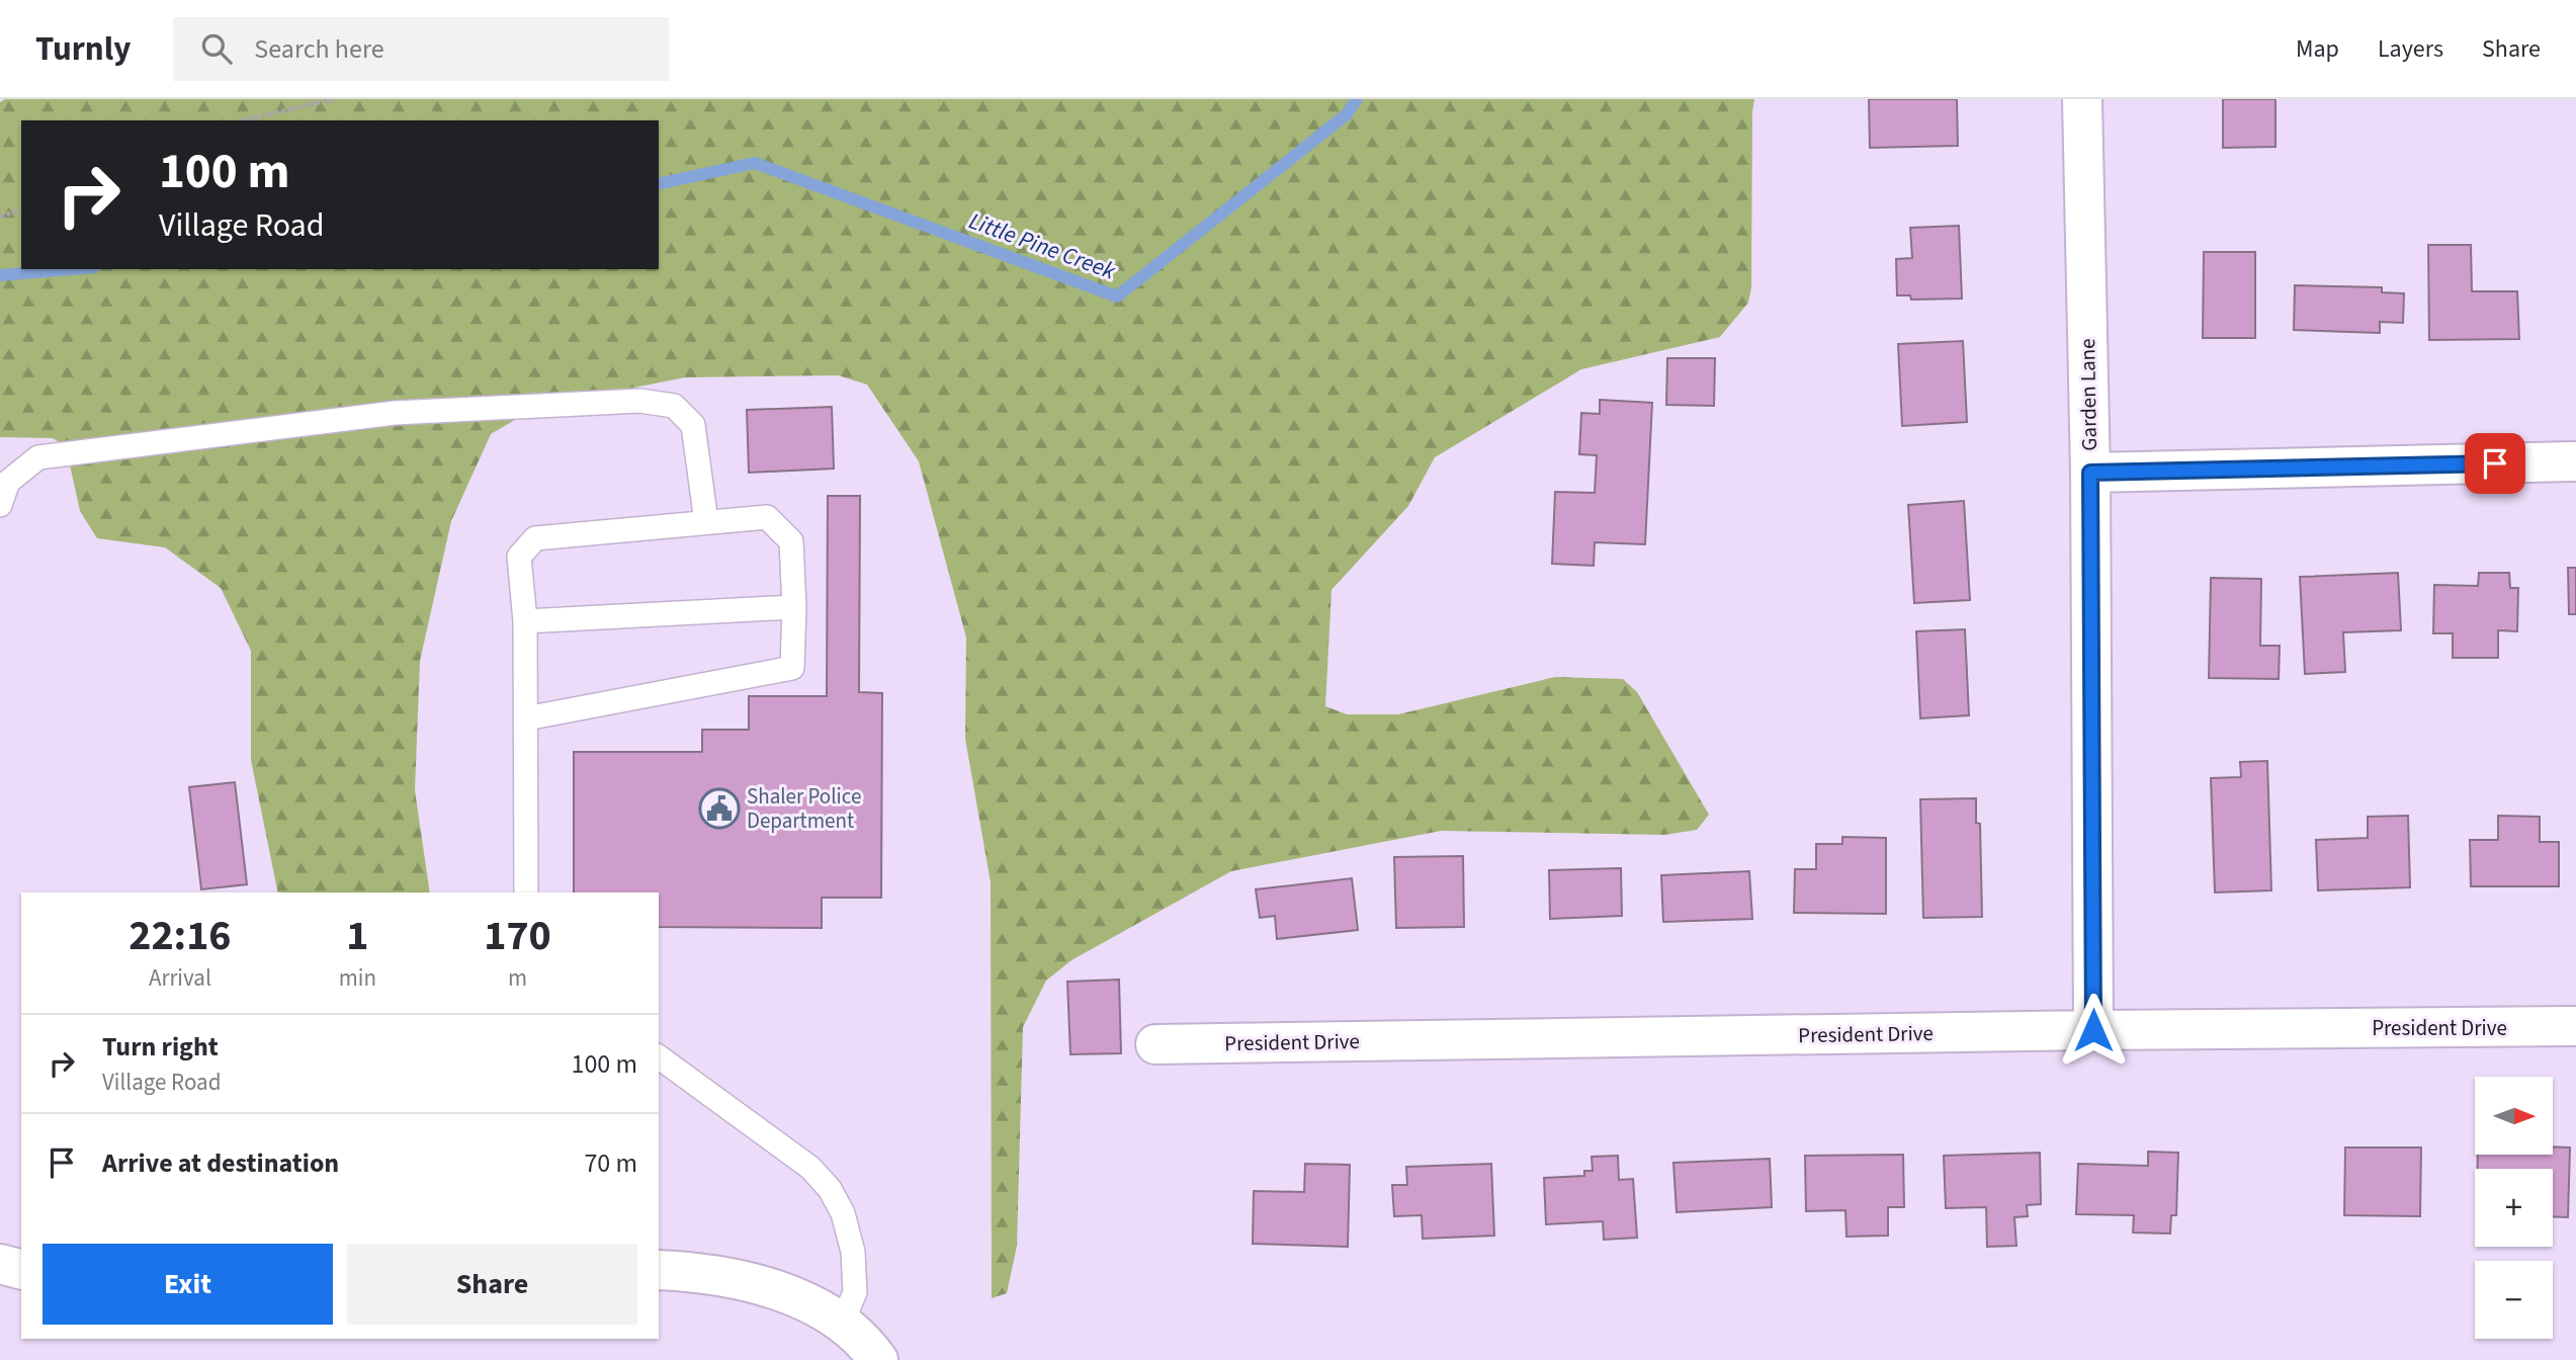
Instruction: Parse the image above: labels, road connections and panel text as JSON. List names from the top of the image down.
{
  "streets": {
    "street": ["Garden Lane", "President Drive"]
  },
  "crossings": [
    ["Garden Lane", "President Drive"]
  ],
  "water": ["Little Pine Creek"],
  "places": {
    "public building": ["Shaler Police Department"]
  },
  "north": "right",
  "page": {
    "header": "Turnly",
    "search": "Search here",
    "nav": ["Map", "Layers", "Share"],
    "turn": ["100 m", "Village Road"],
    "eta": [
      "22:16",
      "Arrival",
      "1",
      "min",
      "170",
      "m"
    ],
    "list": [
      {
        "name": "Turn right",
        "note": "Village Road",
        "value": "100 m"
      },
      {
        "name": "Arrive at destination",
        "value": "70 m"
      }
    ],
    "map_buttons": ["+", "−"],
    "buttons": ["Exit", "Share"]
  }
}
